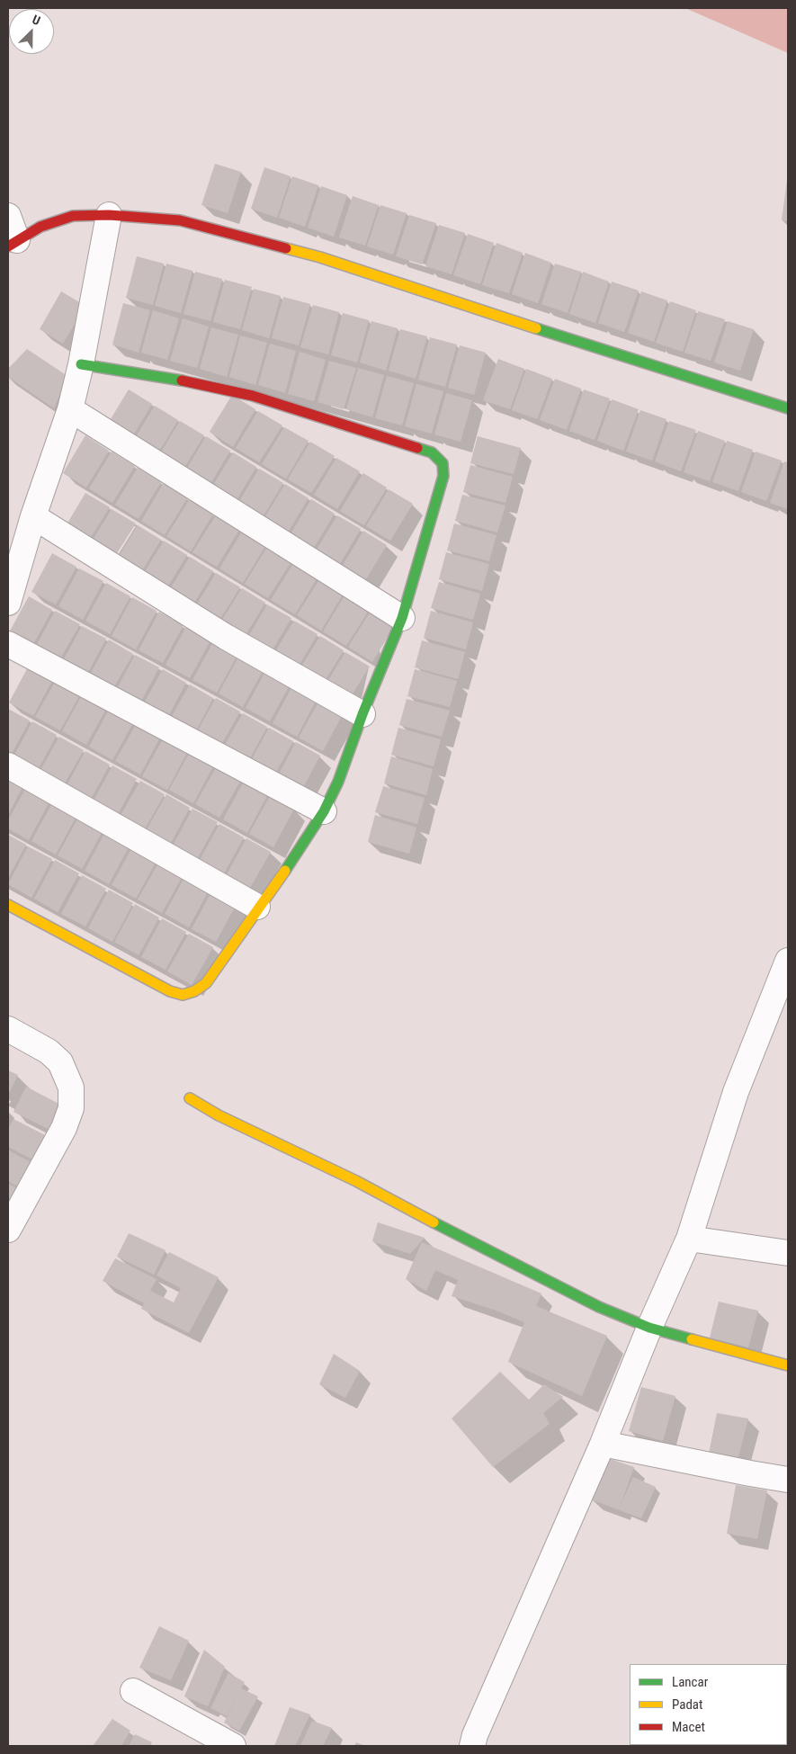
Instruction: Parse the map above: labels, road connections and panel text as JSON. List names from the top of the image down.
{
  "legend": ["Lancar", "Padat", "Macet"],
  "north": "top right"
}
